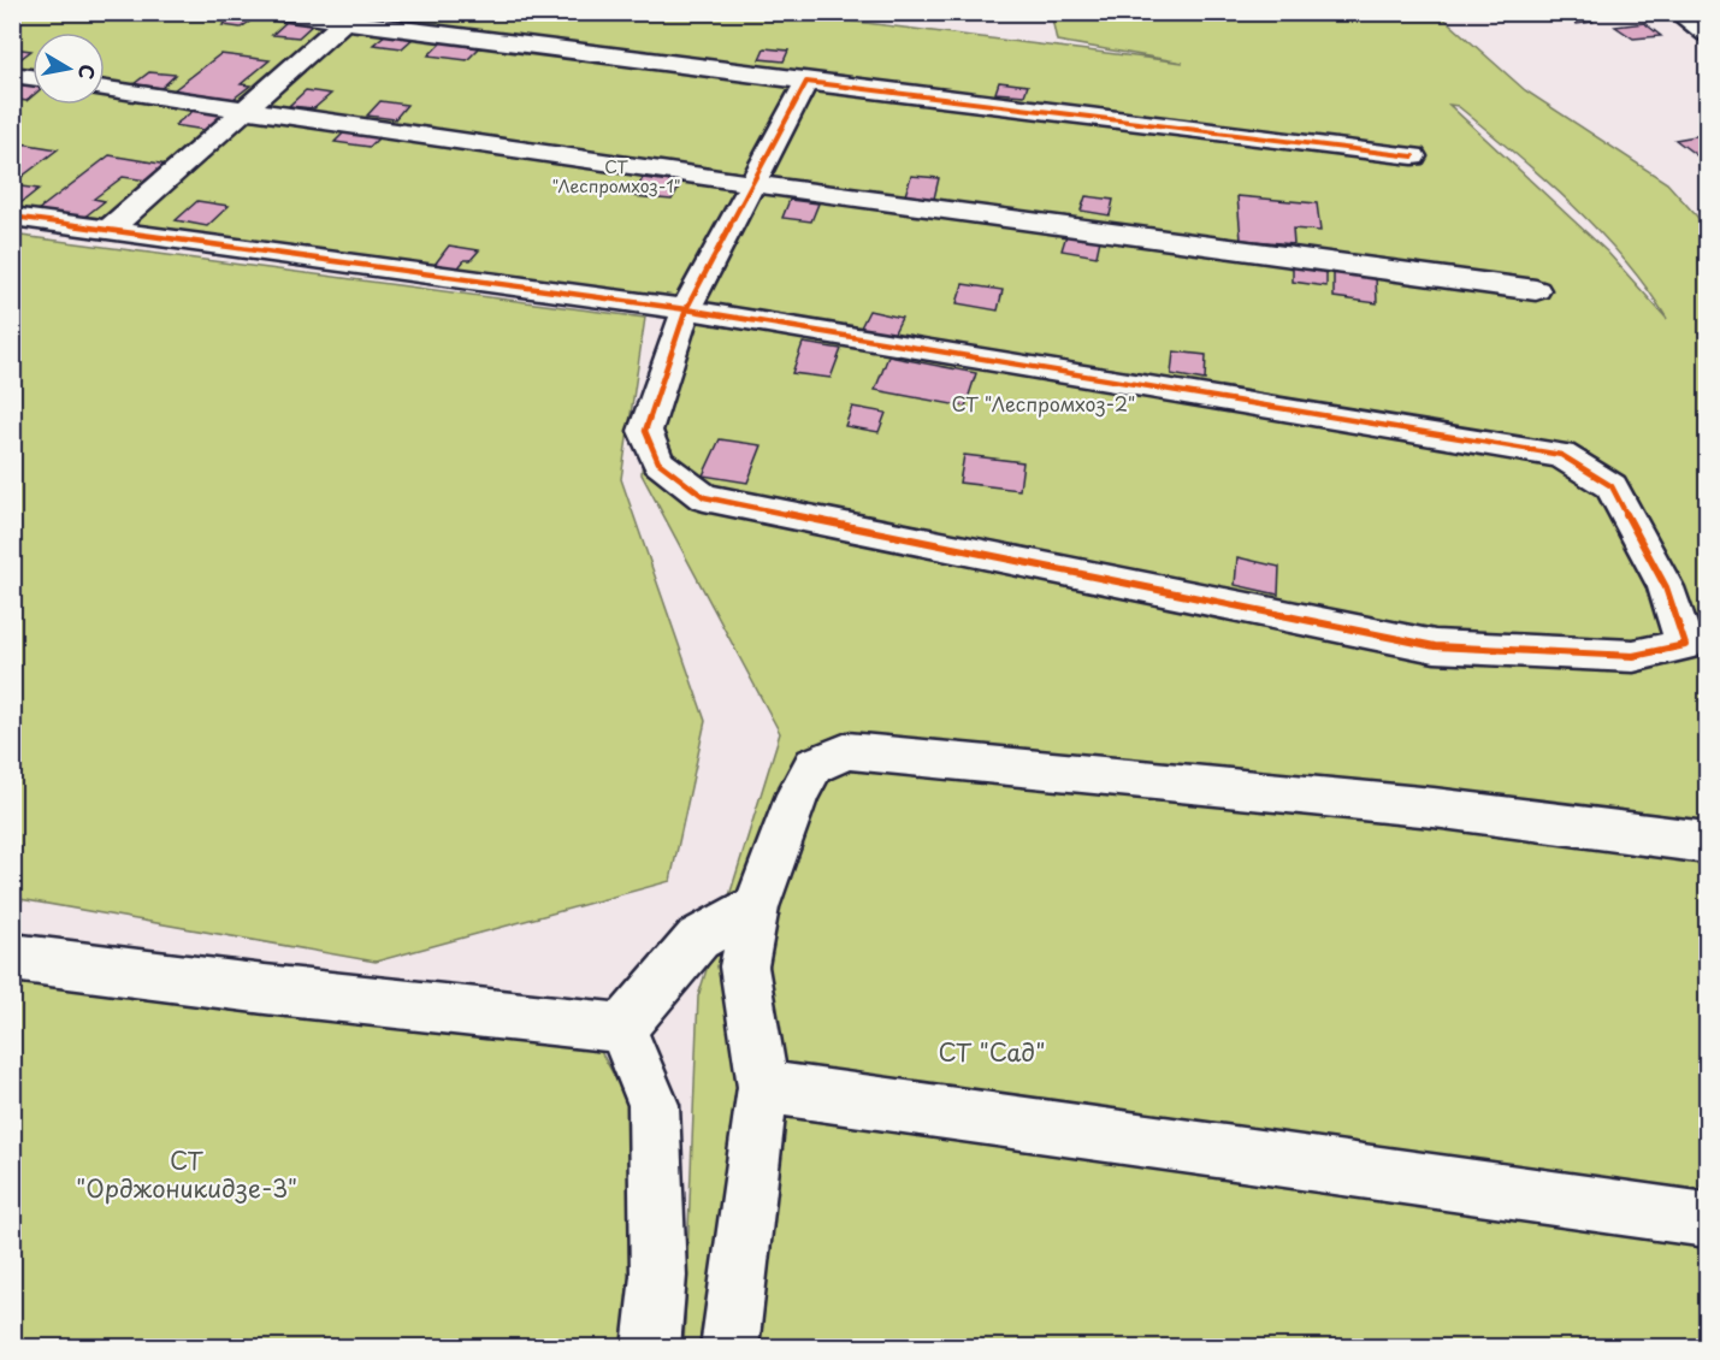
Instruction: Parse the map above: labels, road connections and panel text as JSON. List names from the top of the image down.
{
  "parks": [
    "СТ \"Леспромхоз-1\"",
    "СТ \"Леспромхоз-2\"",
    "СТ \"Сад\"",
    "СТ \"Орджоникидзе-3\""
  ],
  "north": "right"
}
